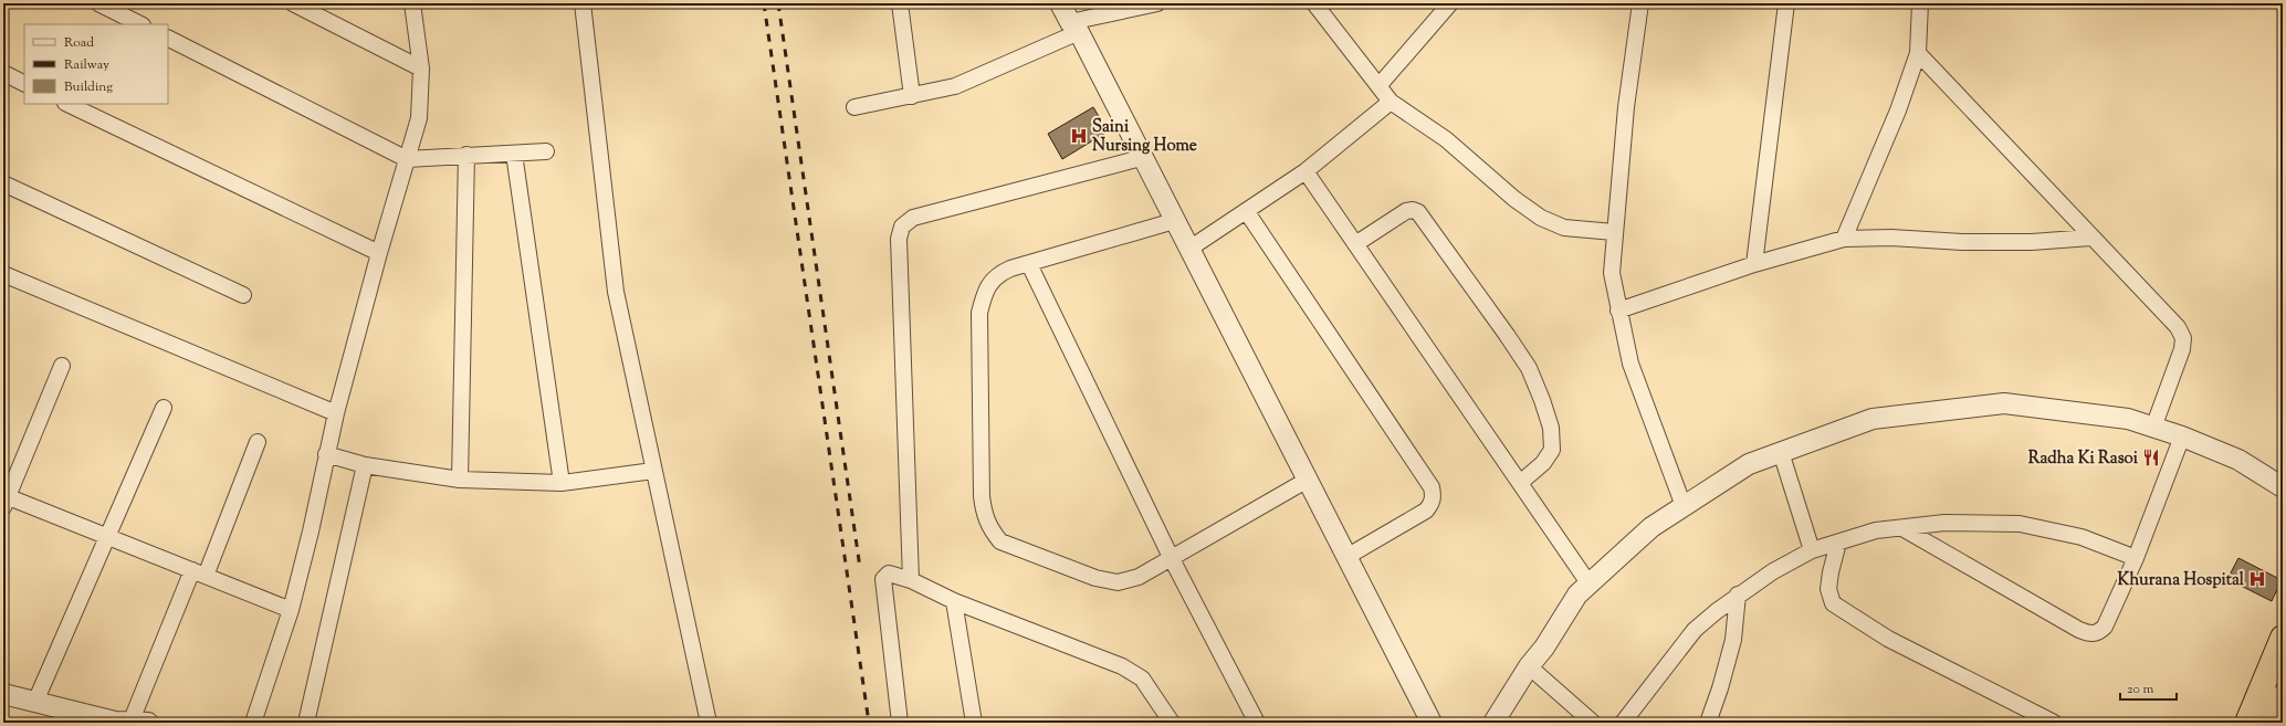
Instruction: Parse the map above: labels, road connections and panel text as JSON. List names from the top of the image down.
{
  "places": {
    "hospital": ["Saini Nursing Home", "Khurana Hospital"],
    "restaurant": ["Radha Ki Rasoi"]
  },
  "legend": ["Road", "Railway", "Building"],
  "scale_bar": "20 m"
}
